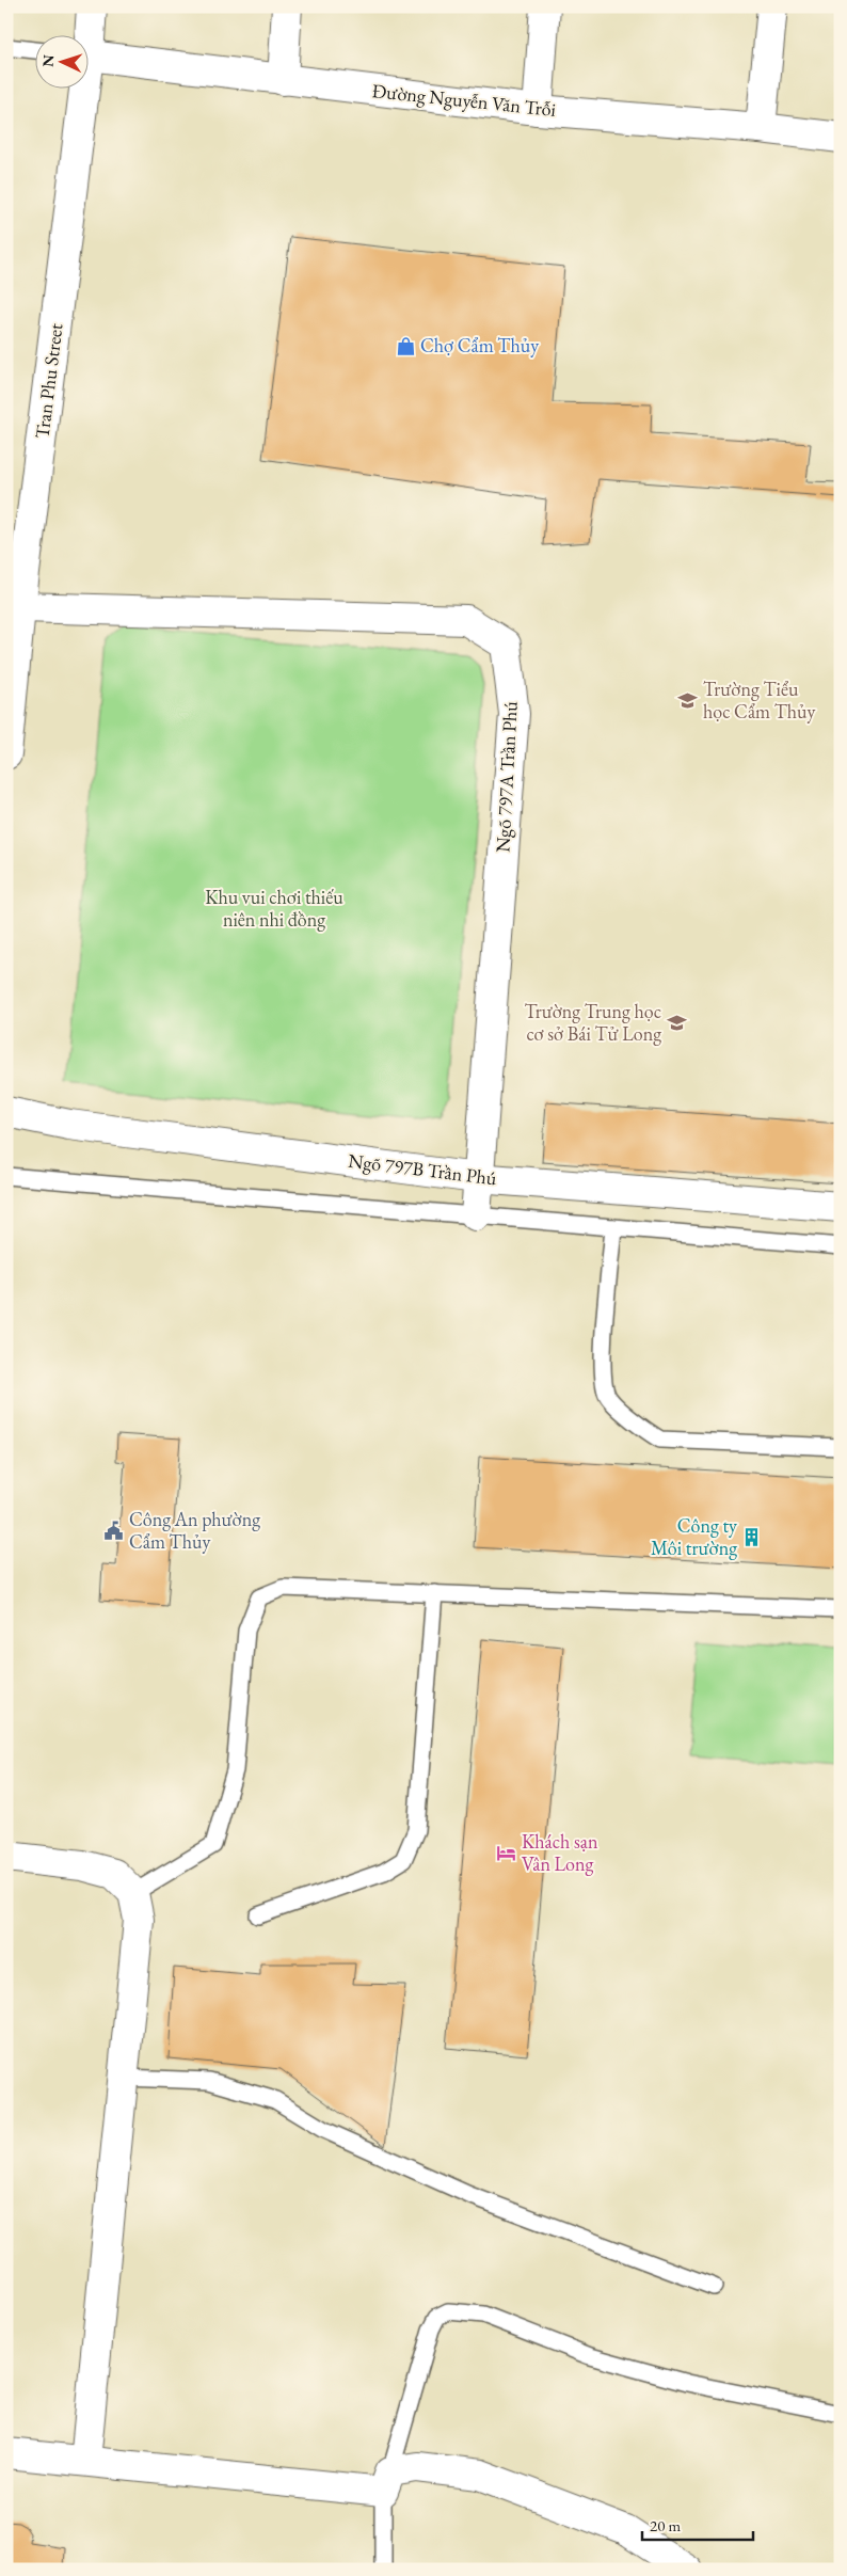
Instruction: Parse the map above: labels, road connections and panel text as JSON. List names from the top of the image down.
{
  "streets": {
    "street": [
      "Đường Nguyễn Văn Trỗi",
      "Tran Phu Street",
      "Ngõ 797A Trần Phú",
      "Ngõ 797B Trần Phú"
    ]
  },
  "crossings": [
    ["Tran Phu Street", "Ngõ 797A Trần Phú"],
    ["Ngõ 797A Trần Phú", "Ngõ 797B Trần Phú"]
  ],
  "parks": ["Khu vui chơi thiếu niên nhi đồng"],
  "places": {
    "shop": ["Chợ Cẩm Thủy"],
    "school or university": ["Trường Tiểu học Cẩm Thủy", "Trường Trung học cơ sở Bái Tử Long"],
    "public building": ["Công An phường Cẩm Thủy"],
    "building": ["Công ty Môi trường"],
    "hotel": ["Khách sạn Vân Long"]
  },
  "scale_bar": "20 m",
  "north": "left"
}
